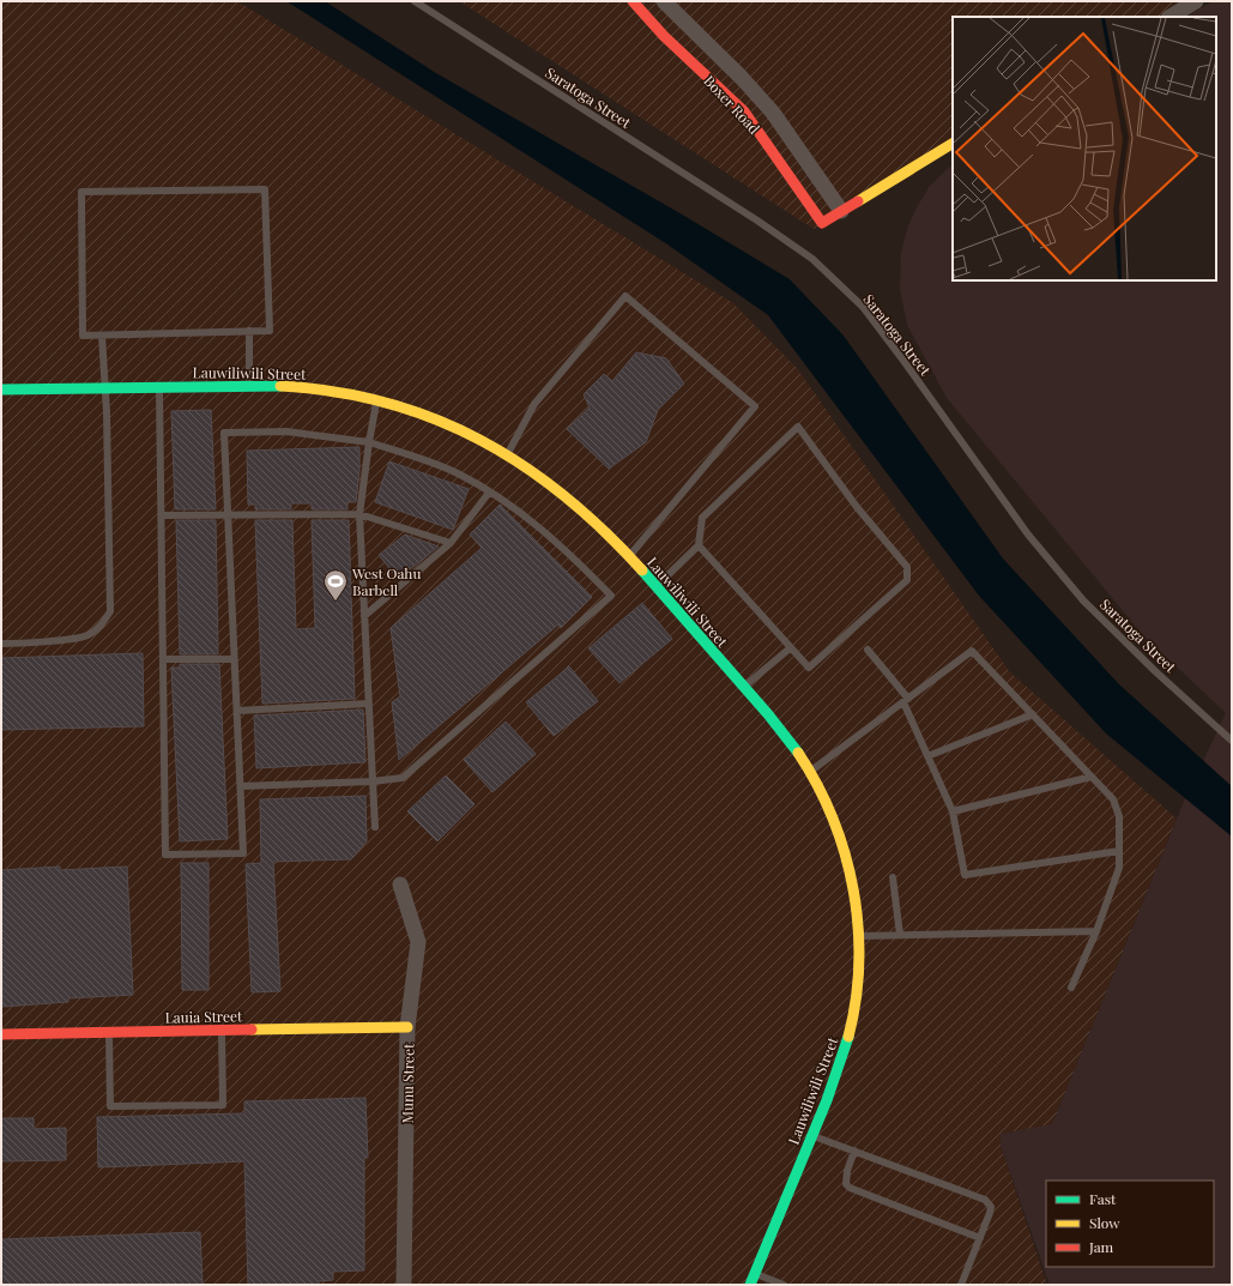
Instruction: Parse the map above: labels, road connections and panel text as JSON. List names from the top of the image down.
{
  "streets": {
    "street": [
      "Boxer Road",
      "Lauwiliwili Street",
      "Lauia Street",
      "Munu Street"
    ],
    "lane": ["Saratoga Street"]
  },
  "crossings": [
    ["Lauia Street", "Munu Street"]
  ],
  "places": {
    "sports": ["West Oahu Barbell"]
  },
  "legend": ["Fast", "Slow", "Jam"]
}
